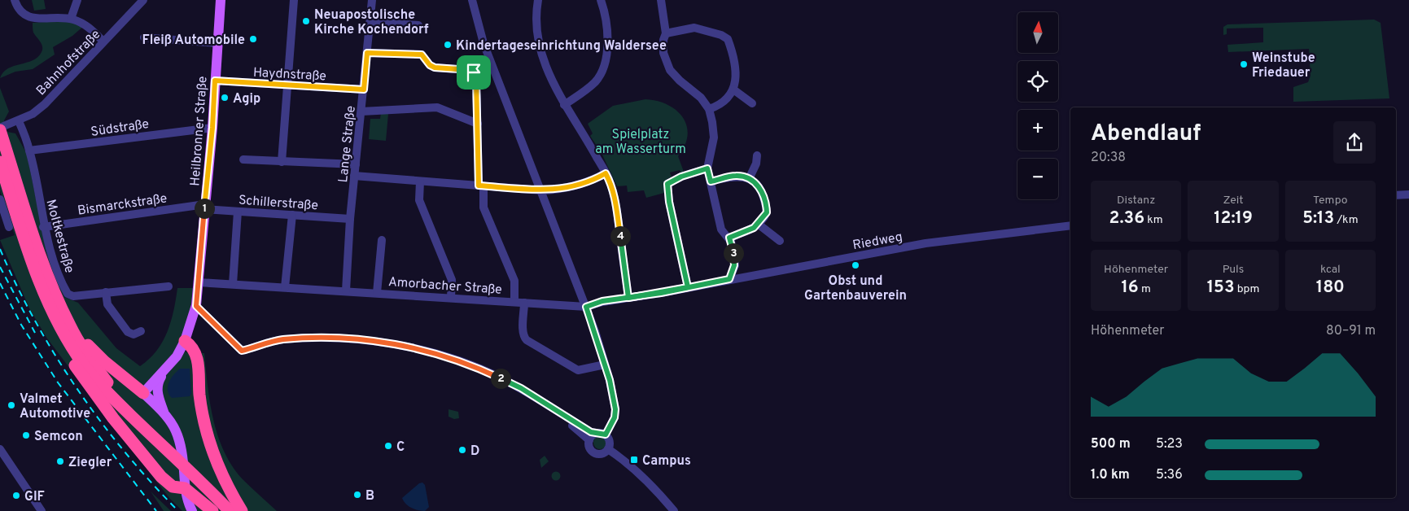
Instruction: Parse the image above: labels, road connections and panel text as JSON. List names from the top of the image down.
{
  "streets": {
    "main road": ["Heilbronner Straße"],
    "street": [
      "Bahnhofstraße",
      "Haydnstraße",
      "Südstraße",
      "Lange Straße",
      "Schillerstraße",
      "Bismarckstraße",
      "Moltkestraße",
      "Riedweg",
      "Amorbacher Straße"
    ]
  },
  "crossings": [
    ["Bahnhofstraße", "Moltkestraße"],
    ["Haydnstraße", "Heilbronner Straße"],
    ["Haydnstraße", "Lange Straße"],
    ["Südstraße", "Heilbronner Straße"],
    ["Südstraße", "Moltkestraße"],
    ["Heilbronner Straße", "Schillerstraße"],
    ["Heilbronner Straße", "Bismarckstraße"],
    ["Heilbronner Straße", "Amorbacher Straße"],
    ["Lange Straße", "Schillerstraße"],
    ["Lange Straße", "Amorbacher Straße"],
    ["Schillerstraße", "Bismarckstraße"],
    ["Bismarckstraße", "Moltkestraße"],
    ["Riedweg", "Amorbacher Straße"]
  ],
  "parks": ["Spielplatz am Wasserturm"],
  "places": {
    "other": [
      "Neuapostolische Kirche Kochendorf",
      "Fleiß Automobile",
      "Kindertageseinrichtung Waldersee",
      "Weinstube Friedauer",
      "Agip",
      "Obst und Gartenbauverein",
      "Valmet Automotive",
      "Semcon",
      "C",
      "D",
      "Ziegler",
      "B",
      "GIF"
    ],
    "transit": ["Campus"]
  },
  "north": "top",
  "page": {
    "map_buttons": ["+", "−"],
    "heading": ["Abendlauf", "20:38"],
    "stats": [
      ["Distanz", "2.36 km"],
      ["Zeit", "12:19"],
      ["Tempo", "5:13 /km"],
      ["Höhenmeter", "16 m"],
      ["Puls", "153 bpm"],
      ["kcal", "180"]
    ],
    "pins": [
      "1",
      "4",
      "3",
      "2"
    ],
    "chart": ["Höhenmeter", "80–91 m"],
    "list": [
      {
        "name": "500 m",
        "note": "5:23"
      },
      {
        "name": "1.0 km",
        "note": "5:36"
      }
    ]
  }
}
